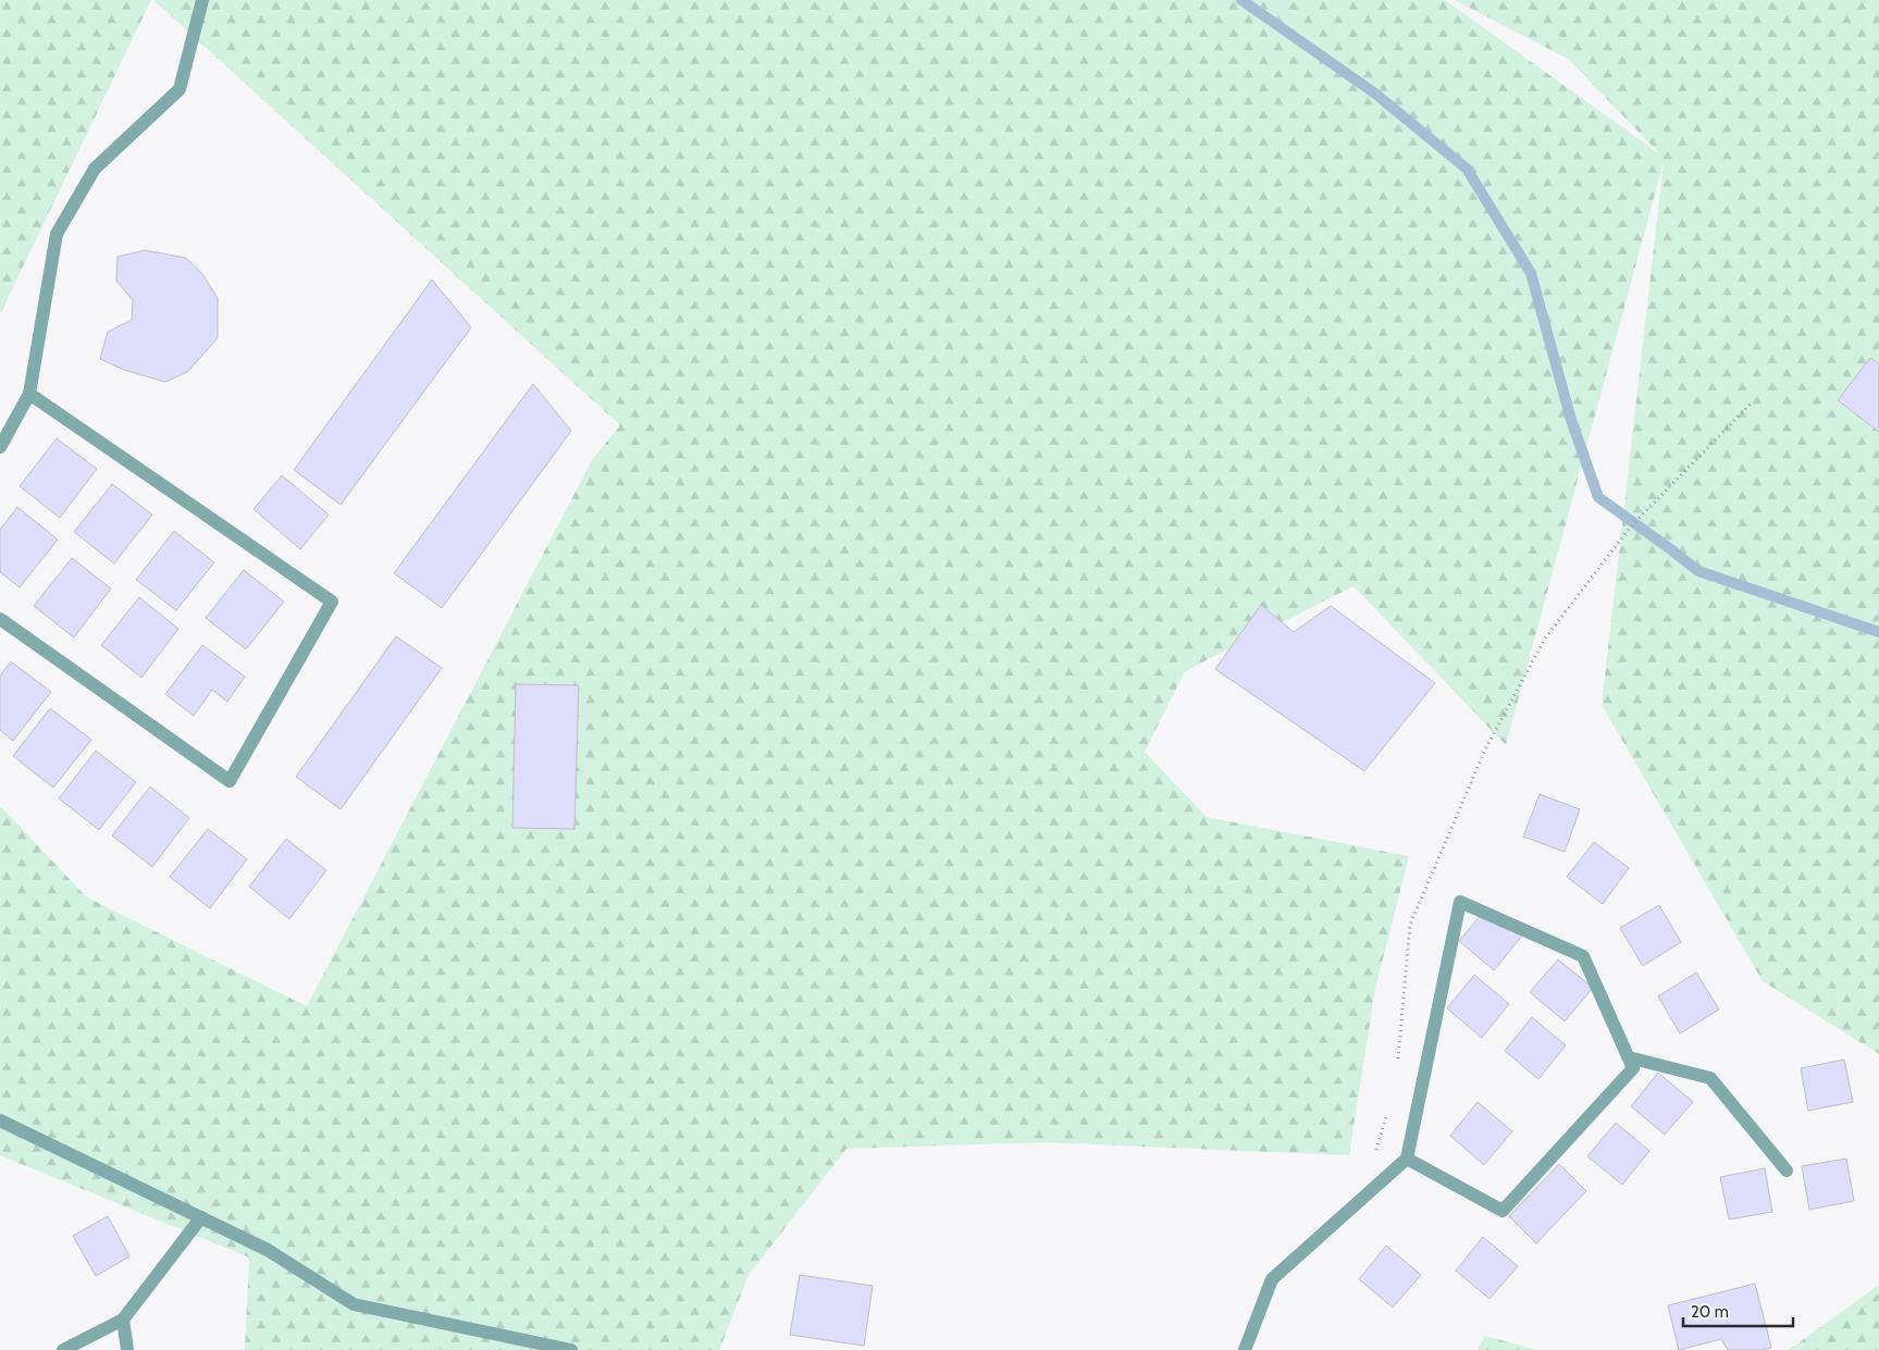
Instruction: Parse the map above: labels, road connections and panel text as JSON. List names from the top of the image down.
{
  "scale_bar": "20 m"
}
